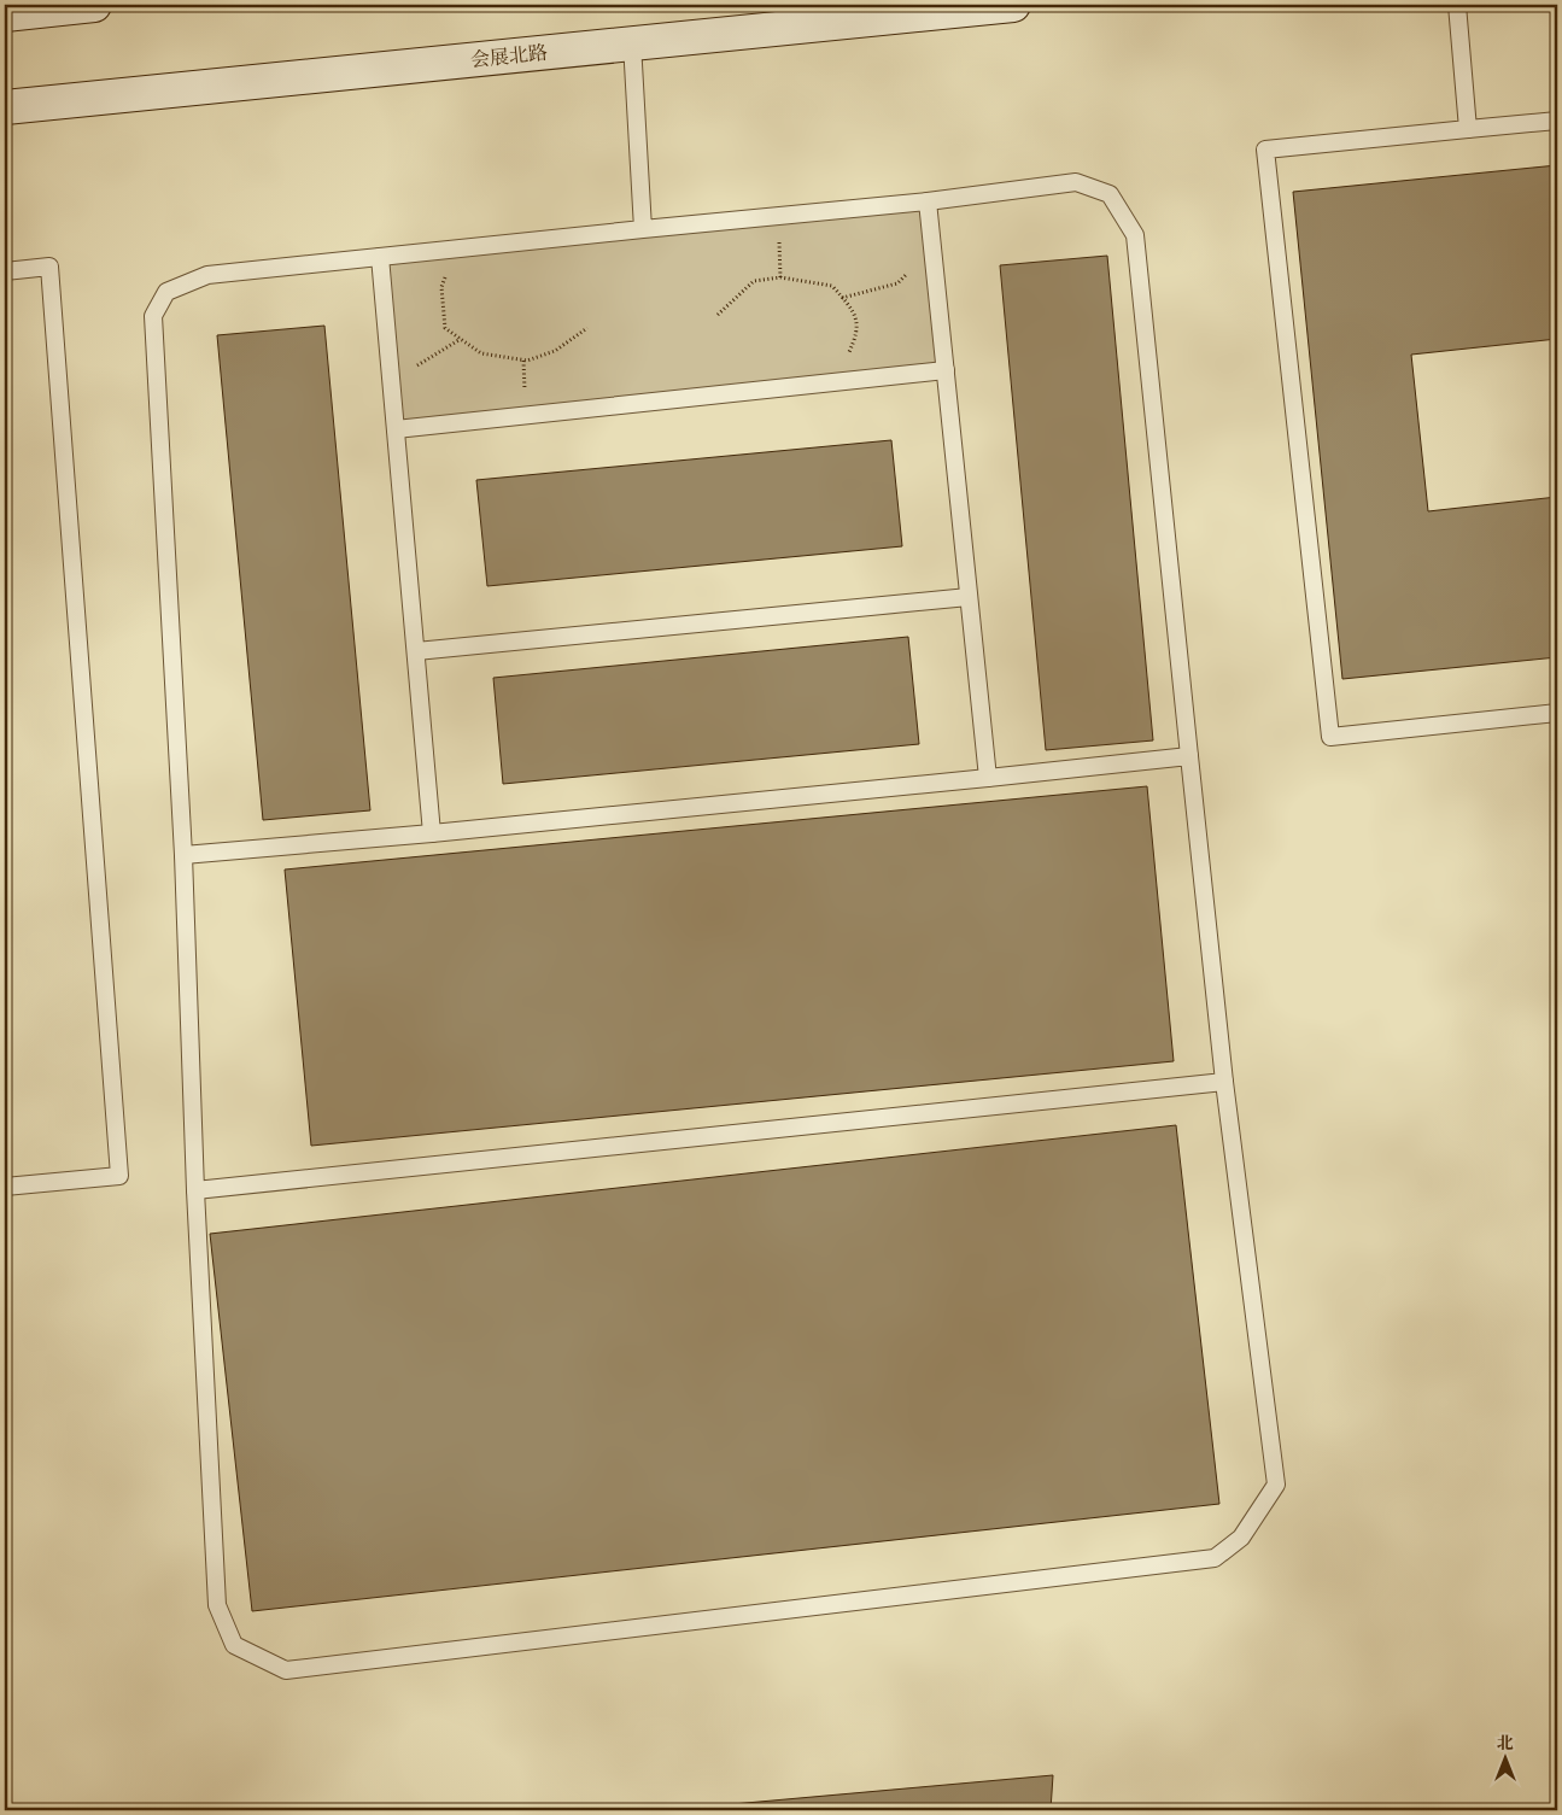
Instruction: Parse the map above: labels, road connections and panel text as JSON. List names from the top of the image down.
{
  "streets": {
    "main road": ["会展北路"]
  },
  "north": "top"
}
